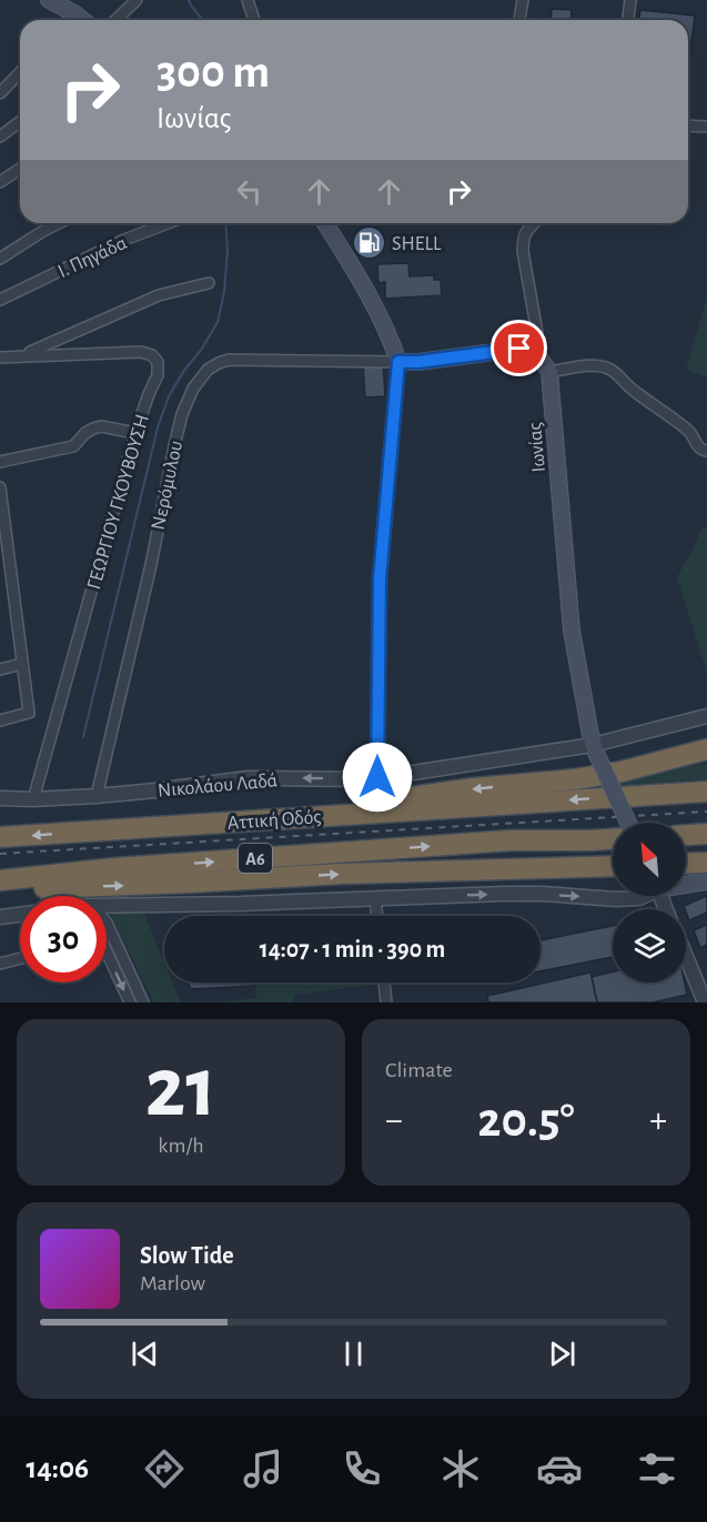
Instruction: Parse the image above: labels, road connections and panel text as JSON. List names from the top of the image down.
{
  "streets": {
    "highway": ["Αττική Οδός", "Α6"],
    "main road": ["Ιωνίας"],
    "street": [
      "Ι. Πηγάδα",
      "Νερόμυλου",
      "ΓΕΩΡΓΙΟΥ ΓΚΟΥΒΟΥΣΗ",
      "Νικολάου Λαδά"
    ]
  },
  "crossings": [
    ["Ιωνίας", "Νικολάου Λαδά"],
    ["Νερόμυλου", "Νικολάου Λαδά"],
    ["ΓΕΩΡΓΙΟΥ ΓΚΟΥΒΟΥΣΗ", "Νικολάου Λαδά"]
  ],
  "places": {
    "fuel station": ["SHELL"]
  },
  "north": "top left",
  "page": {
    "turn": ["300 m", "Ιωνίας"],
    "limit": "30",
    "trip": "14:07 · 1 min · 390 m",
    "tile": [
      ["21", "km/h"],
      "Climate"
    ],
    "heat": ["−", "20.5°", "+"],
    "song": ["Slow Tide", "Marlow"],
    "tabs": "14:06"
  }
}
